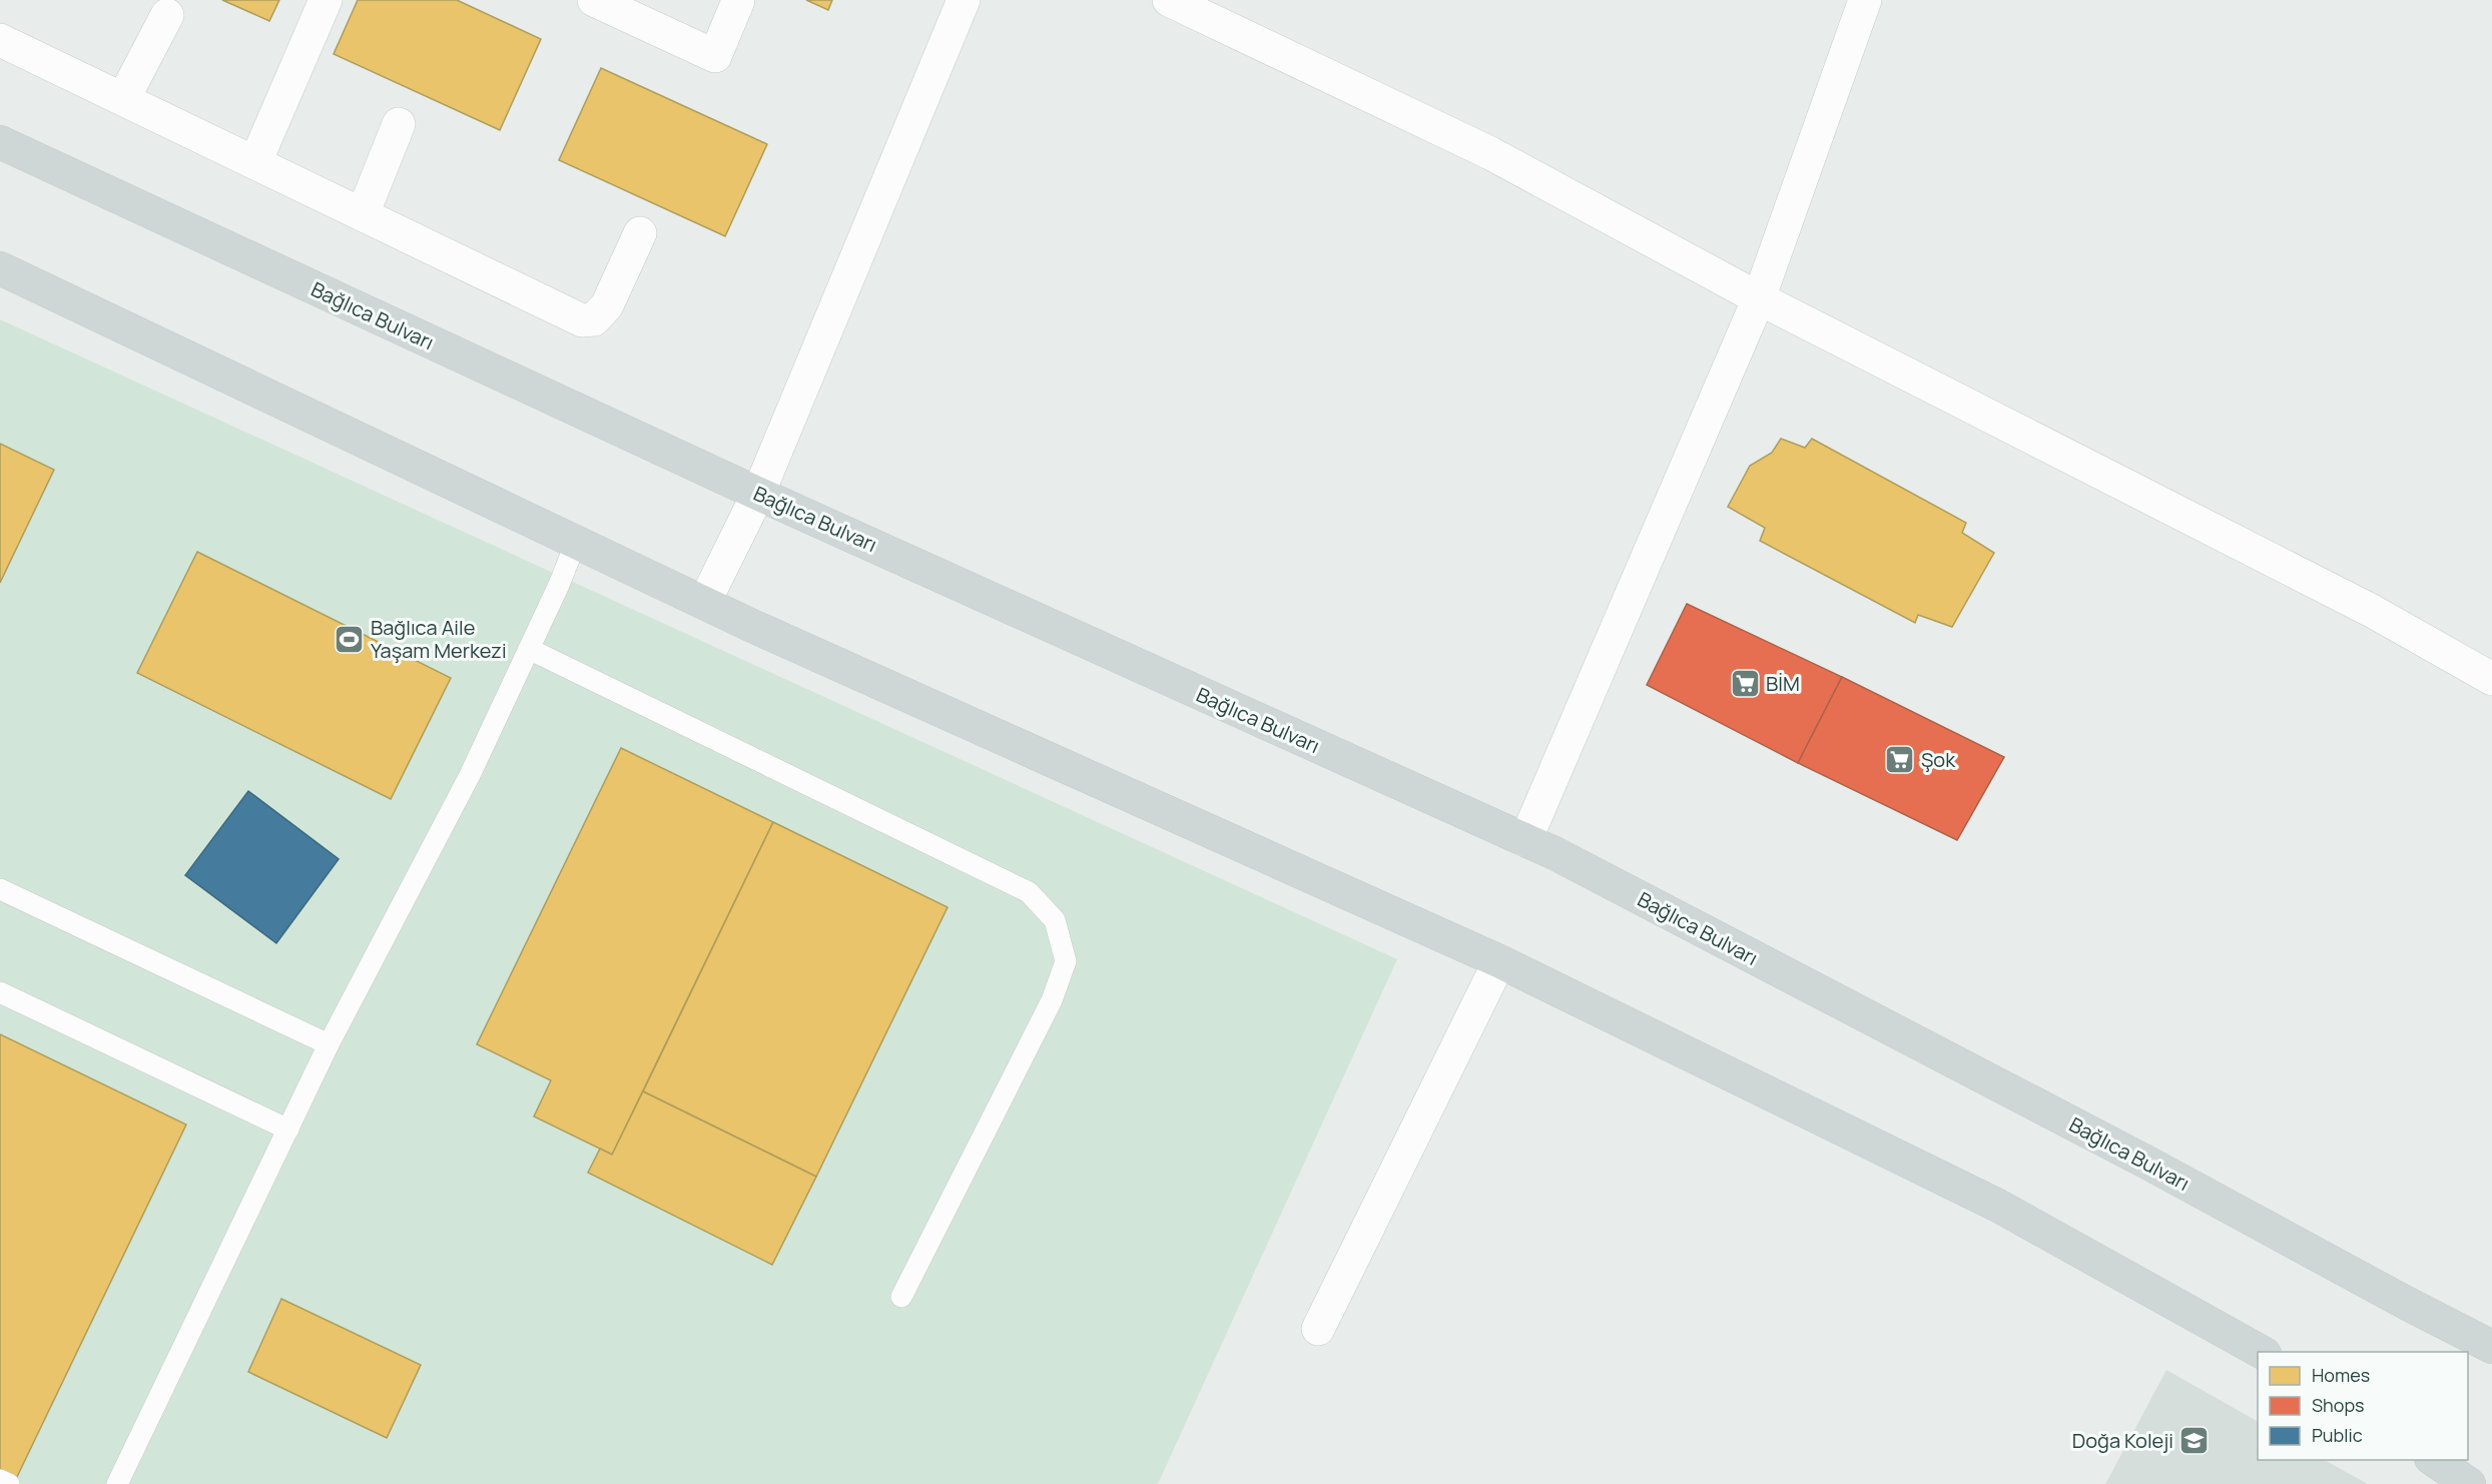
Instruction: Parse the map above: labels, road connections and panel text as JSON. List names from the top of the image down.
{
  "streets": {
    "main road": ["Bağlıca Bulvarı"]
  },
  "places": {
    "sports": ["Bağlıca Aile Yaşam Merkezi"],
    "supermarket": ["BİM", "Şok"],
    "school or university": ["Doğa Koleji"]
  },
  "legend": ["Homes", "Shops", "Public"]
}
